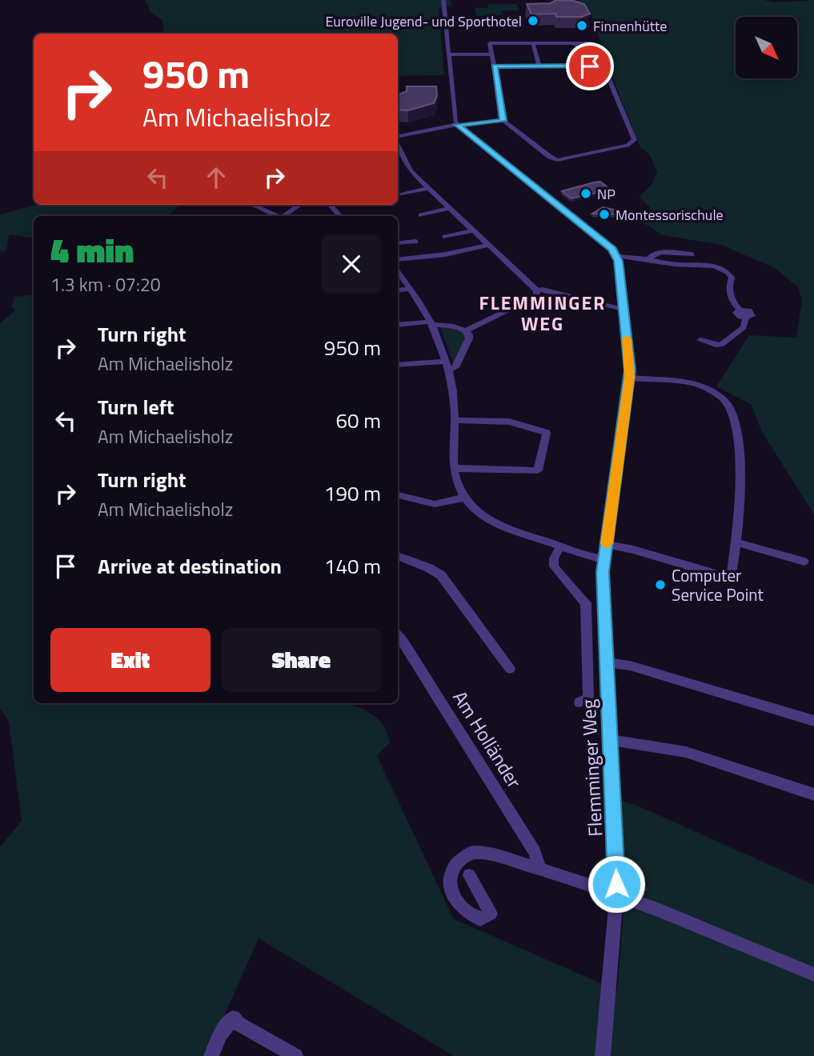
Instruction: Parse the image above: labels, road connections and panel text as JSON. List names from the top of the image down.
{
  "streets": {
    "street": ["Am Holländer", "Flemminger Weg"]
  },
  "districts": ["FLEMMINGER WEG"],
  "places": [
    "Euroville Jugend- und Sporthotel",
    "Finnenhütte",
    "NP",
    "Montessorischule",
    "Computer Service Point"
  ],
  "north": "bottom right",
  "page": {
    "turn": ["950 m", "Am Michaelisholz"],
    "heading": ["4 min", "1.3 km · 07:20"],
    "list": [
      {
        "name": "Turn right",
        "note": "Am Michaelisholz",
        "value": "950 m"
      },
      {
        "name": "Turn left",
        "note": "Am Michaelisholz",
        "value": "60 m"
      },
      {
        "name": "Turn right",
        "note": "Am Michaelisholz",
        "value": "190 m"
      },
      {
        "name": "Arrive at destination",
        "value": "140 m"
      }
    ],
    "buttons": ["Exit", "Share"]
  }
}
